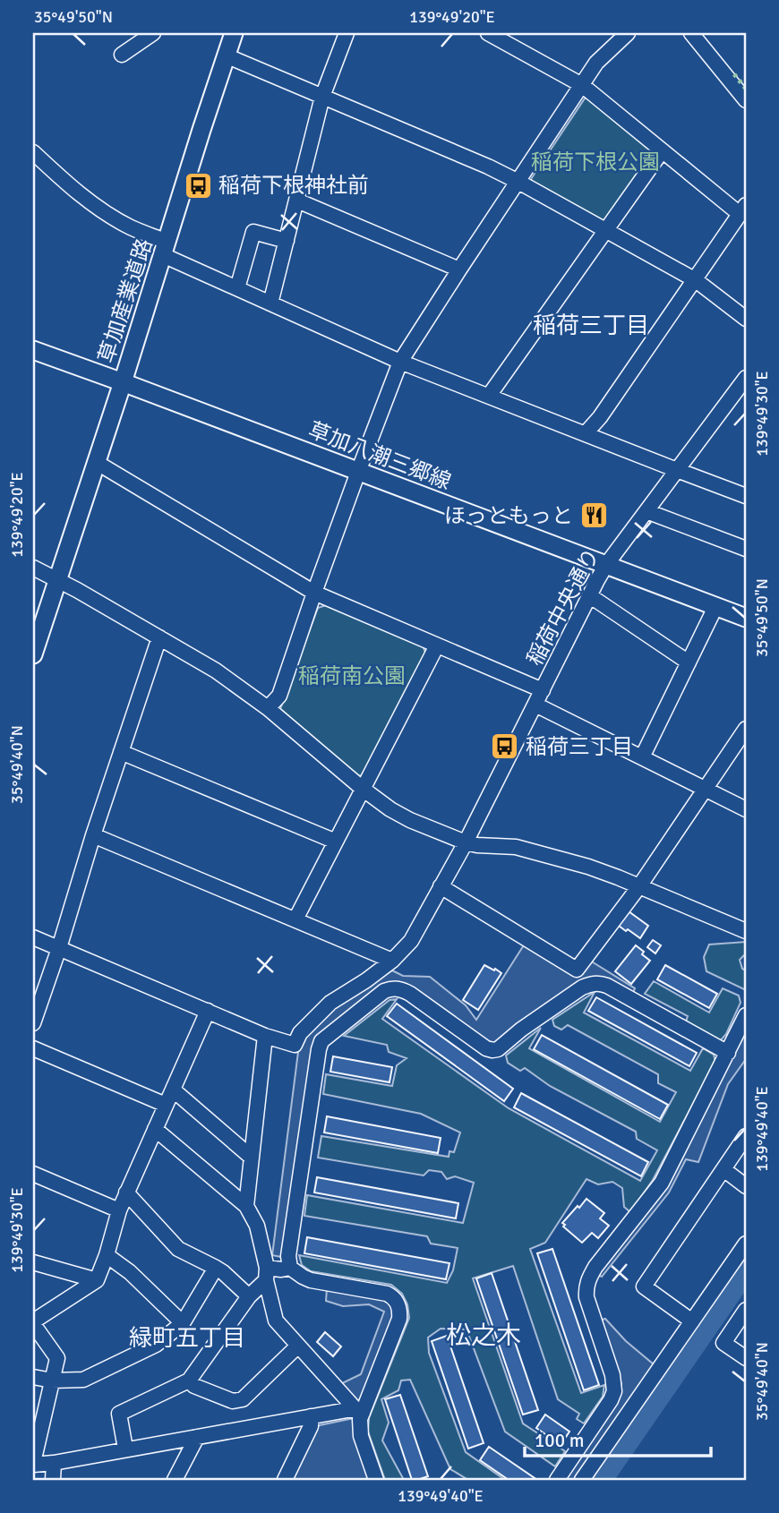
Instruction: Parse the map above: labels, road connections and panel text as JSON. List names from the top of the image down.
{
  "streets": {
    "main road": ["草加産業道路", "草加八潮三郷線"],
    "street": ["稲荷中央通り"]
  },
  "crossings": [
    ["草加産業道路", "草加八潮三郷線"],
    ["草加八潮三郷線", "稲荷中央通り"]
  ],
  "districts": ["稲荷三丁目", "松之木", "緑町五丁目"],
  "parks": ["稲荷下根公園", "稲荷南公園"],
  "places": {
    "bus stop": ["稲荷下根神社前", "稲荷三丁目"],
    "restaurant": ["ほっともっと"]
  },
  "scale_bar": "100 m",
  "coordinates": [
    "35°49'50\"N",
    "139°49'20\"E",
    "139°49'30\"E",
    "35°49'40\"N",
    "139°49'40\"E"
  ]
}
